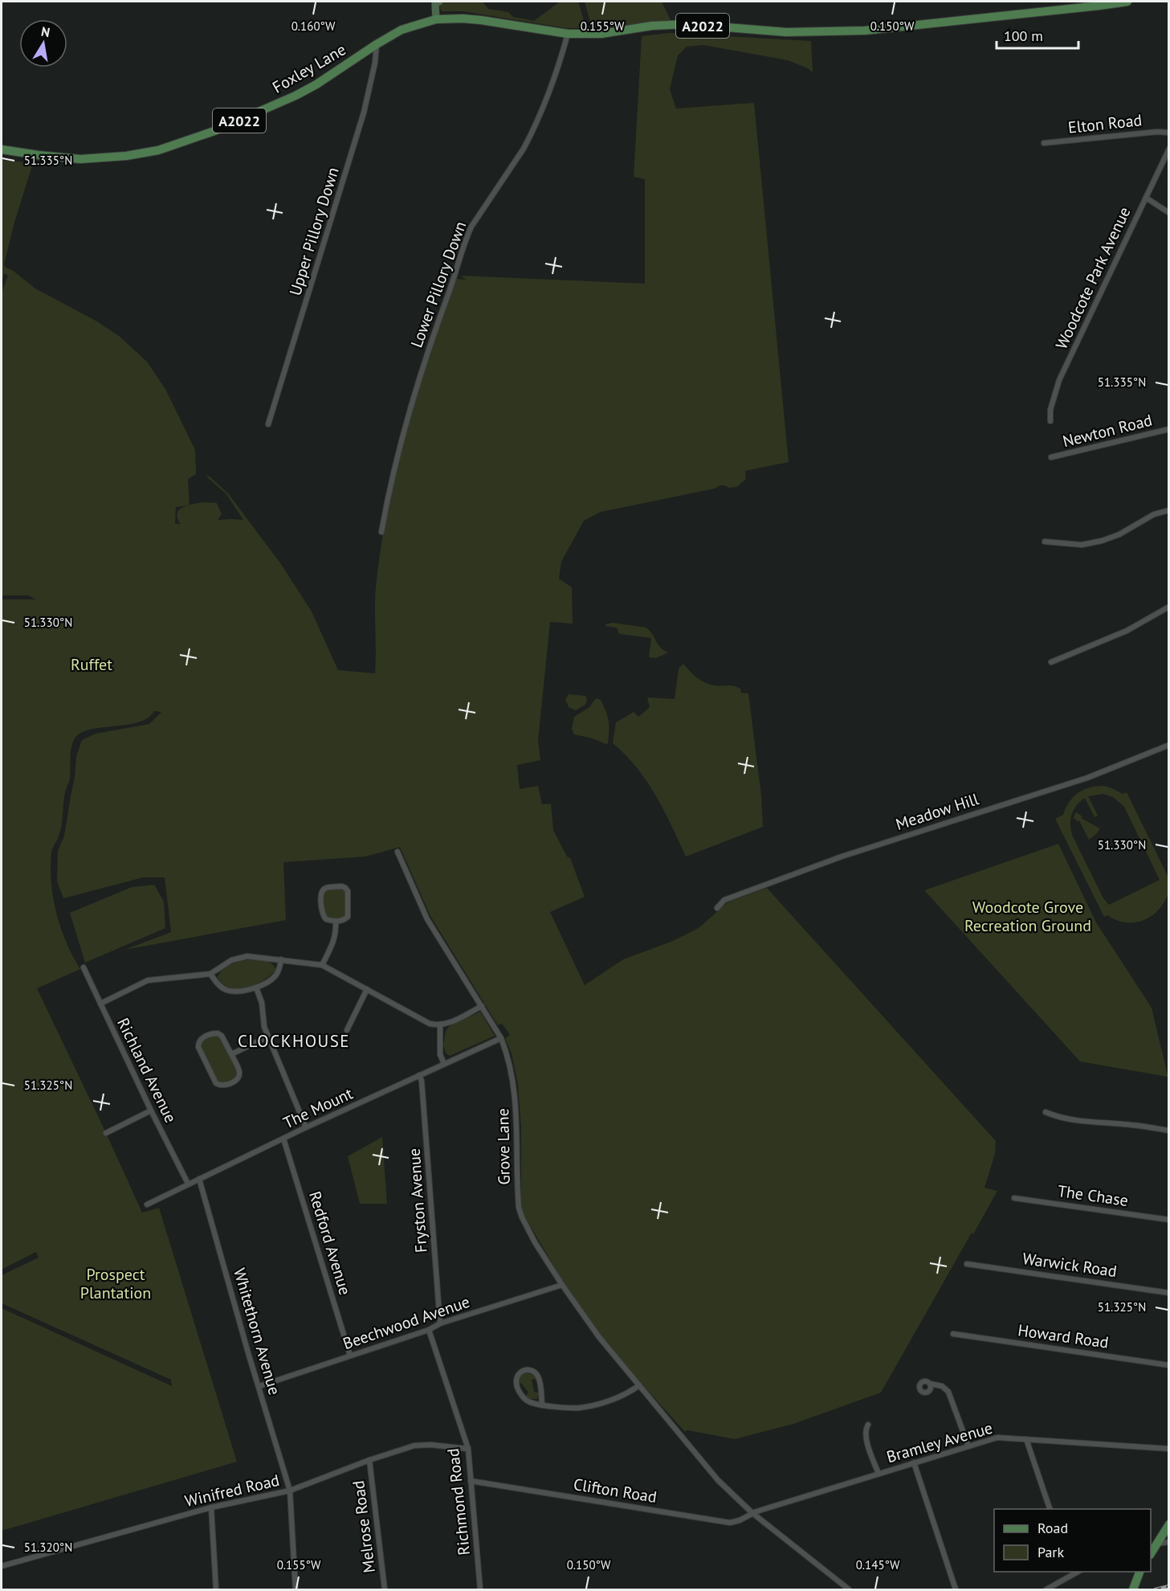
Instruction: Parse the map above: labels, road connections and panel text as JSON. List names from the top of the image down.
{
  "streets": {
    "main road": ["A2022", "Foxley Lane"],
    "street": [
      "Elton Road",
      "Upper Pillory Down",
      "Woodcote Park Avenue",
      "Lower Pillory Down",
      "Newton Road",
      "Meadow Hill",
      "Richland Avenue",
      "The Mount",
      "Grove Lane",
      "The Chase",
      "Fryston Avenue",
      "Redford Avenue",
      "Warwick Road",
      "Beechwood Avenue",
      "Whitethorn Avenue",
      "Howard Road",
      "Bramley Avenue",
      "Winifred Road",
      "Clifton Road",
      "Richmond Road",
      "Melrose Road"
    ]
  },
  "crossings": [
    ["A2022", "Foxley Lane"],
    ["A2022", "Lower Pillory Down"],
    ["Foxley Lane", "Upper Pillory Down"],
    ["Richland Avenue", "The Mount"],
    ["The Mount", "Grove Lane"],
    ["The Mount", "Fryston Avenue"],
    ["The Mount", "Redford Avenue"],
    ["The Mount", "Whitethorn Avenue"],
    ["Grove Lane", "Beechwood Avenue"],
    ["Grove Lane", "Bramley Avenue"],
    ["Grove Lane", "Clifton Road"],
    ["Fryston Avenue", "Beechwood Avenue"],
    ["Redford Avenue", "Beechwood Avenue"],
    ["Beechwood Avenue", "Whitethorn Avenue"],
    ["Beechwood Avenue", "Richmond Road"],
    ["Whitethorn Avenue", "Winifred Road"],
    ["Bramley Avenue", "Clifton Road"],
    ["Winifred Road", "Richmond Road"],
    ["Winifred Road", "Melrose Road"],
    ["Clifton Road", "Richmond Road"]
  ],
  "districts": ["CLOCKHOUSE"],
  "parks": ["Ruffet", "Woodcote Grove Recreation Ground", "Prospect Plantation"],
  "legend": ["Road", "Park"],
  "scale_bar": "100 m",
  "north": "top",
  "coordinates": [
    "0.160°W",
    "0.155°W",
    "0.150°W",
    "51.335°N",
    "51.330°N",
    "51.325°N",
    "51.320°N",
    "0.145°W"
  ]
}
